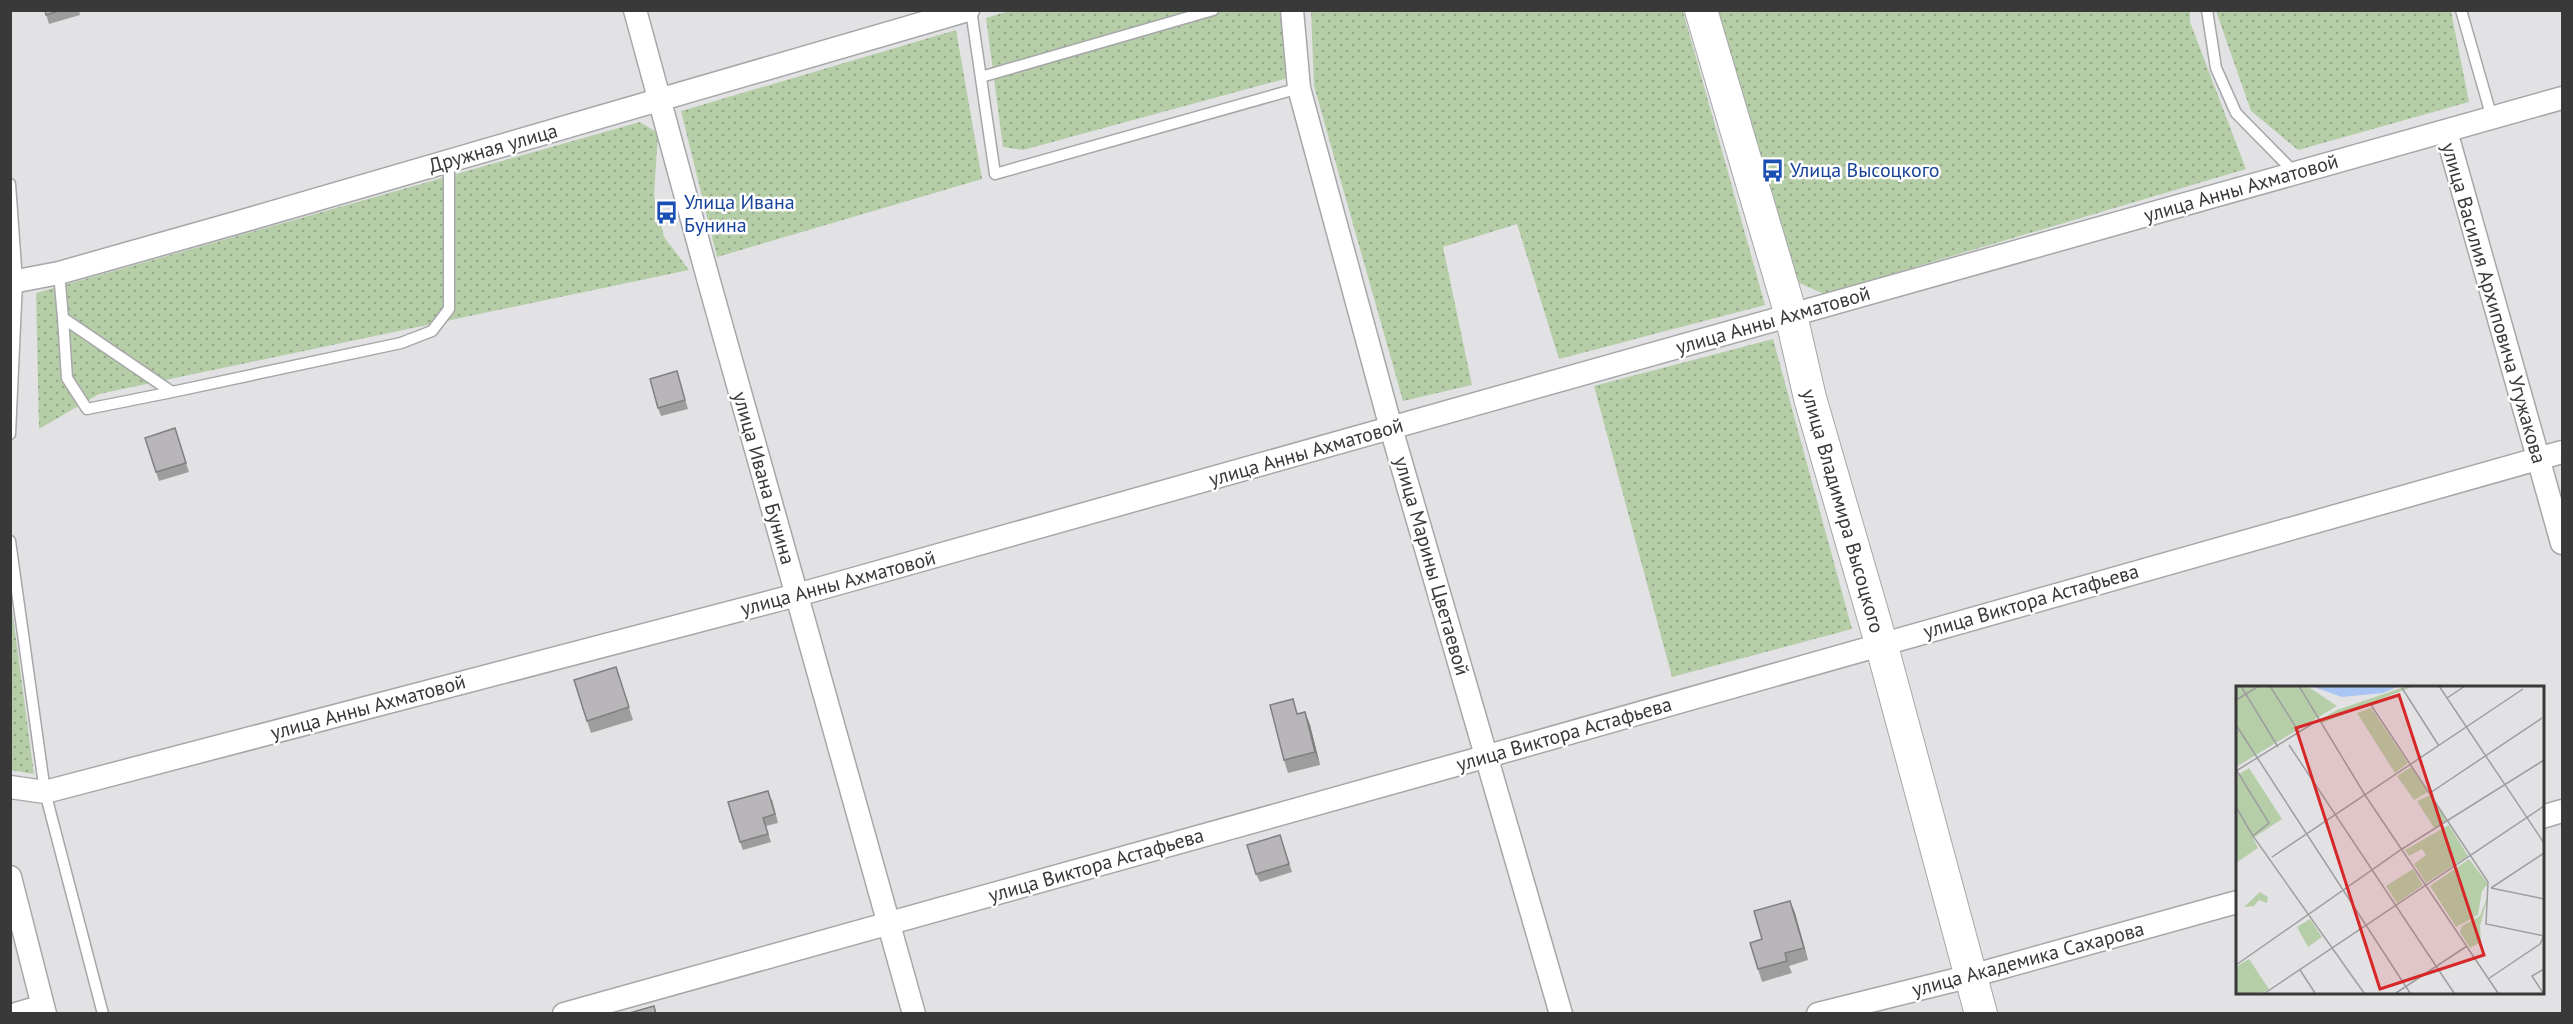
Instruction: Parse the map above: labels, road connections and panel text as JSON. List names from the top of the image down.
{
  "streets": {
    "street": [
      "Дружная улица",
      "улица Анны Ахматовой",
      "улица Василия Архиповича Угужакова",
      "улица Ивана Бунина",
      "улица Владимира Высоцкого",
      "улица Марины Цветаевой",
      "улица Виктора Астафьева",
      "улица Академика Сахарова"
    ]
  },
  "crossings": [
    ["Дружная улица", "улица Ивана Бунина"],
    ["улица Анны Ахматовой", "улица Василия Архиповича Угужакова"],
    ["улица Анны Ахматовой", "улица Ивана Бунина"],
    ["улица Анны Ахматовой", "улица Владимира Высоцкого"],
    ["улица Анны Ахматовой", "улица Марины Цветаевой"],
    ["улица Василия Архиповича Угужакова", "улица Виктора Астафьева"],
    ["улица Ивана Бунина", "улица Виктора Астафьева"],
    ["улица Владимира Высоцкого", "улица Виктора Астафьева"],
    ["улица Владимира Высоцкого", "улица Академика Сахарова"],
    ["улица Марины Цветаевой", "улица Виктора Астафьева"]
  ],
  "places": {
    "bus stop": ["Улица Высоцкого", "Улица Ивана Бунина"]
  }
}
